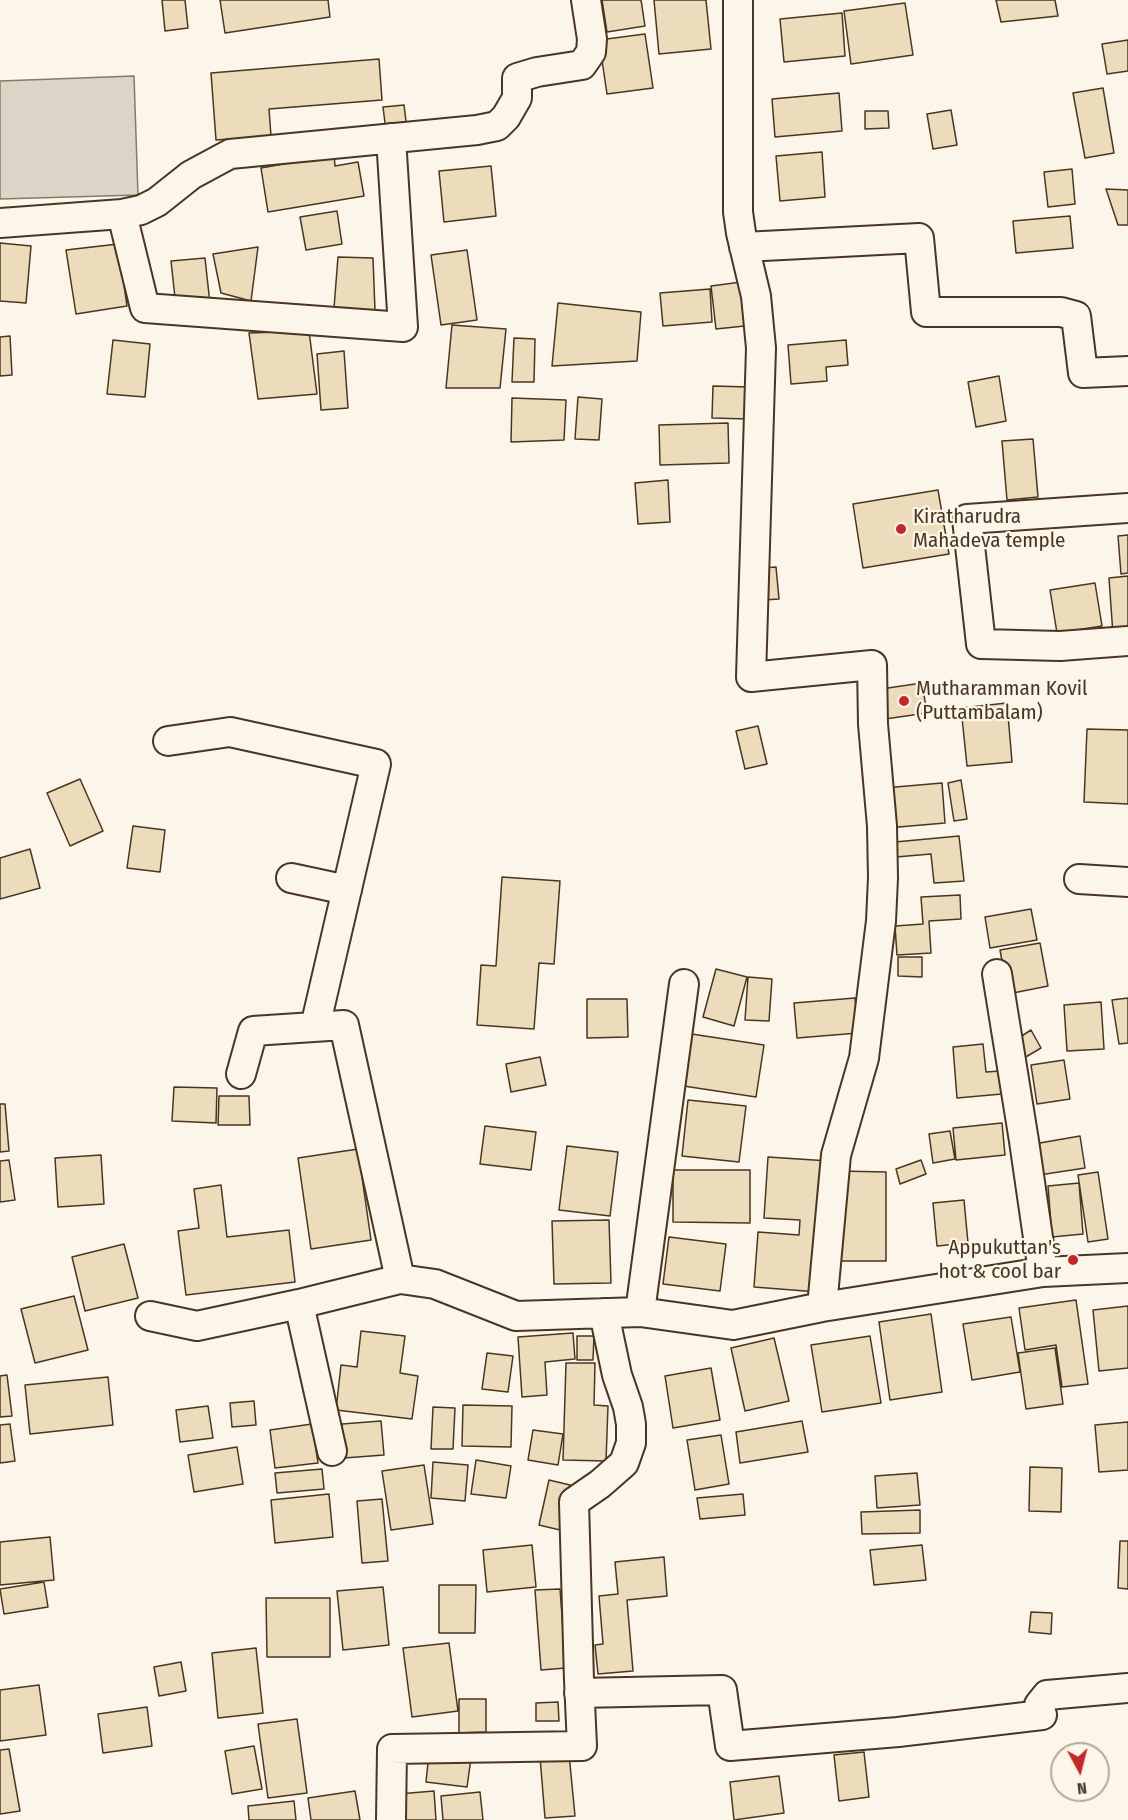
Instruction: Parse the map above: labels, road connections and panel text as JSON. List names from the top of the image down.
{
  "places": ["Kiratharudra Mahadeva temple", "Mutharamman Kovil (Puttambalam)", "Appukuttan's hot & cool bar"],
  "north": "bottom"
}
